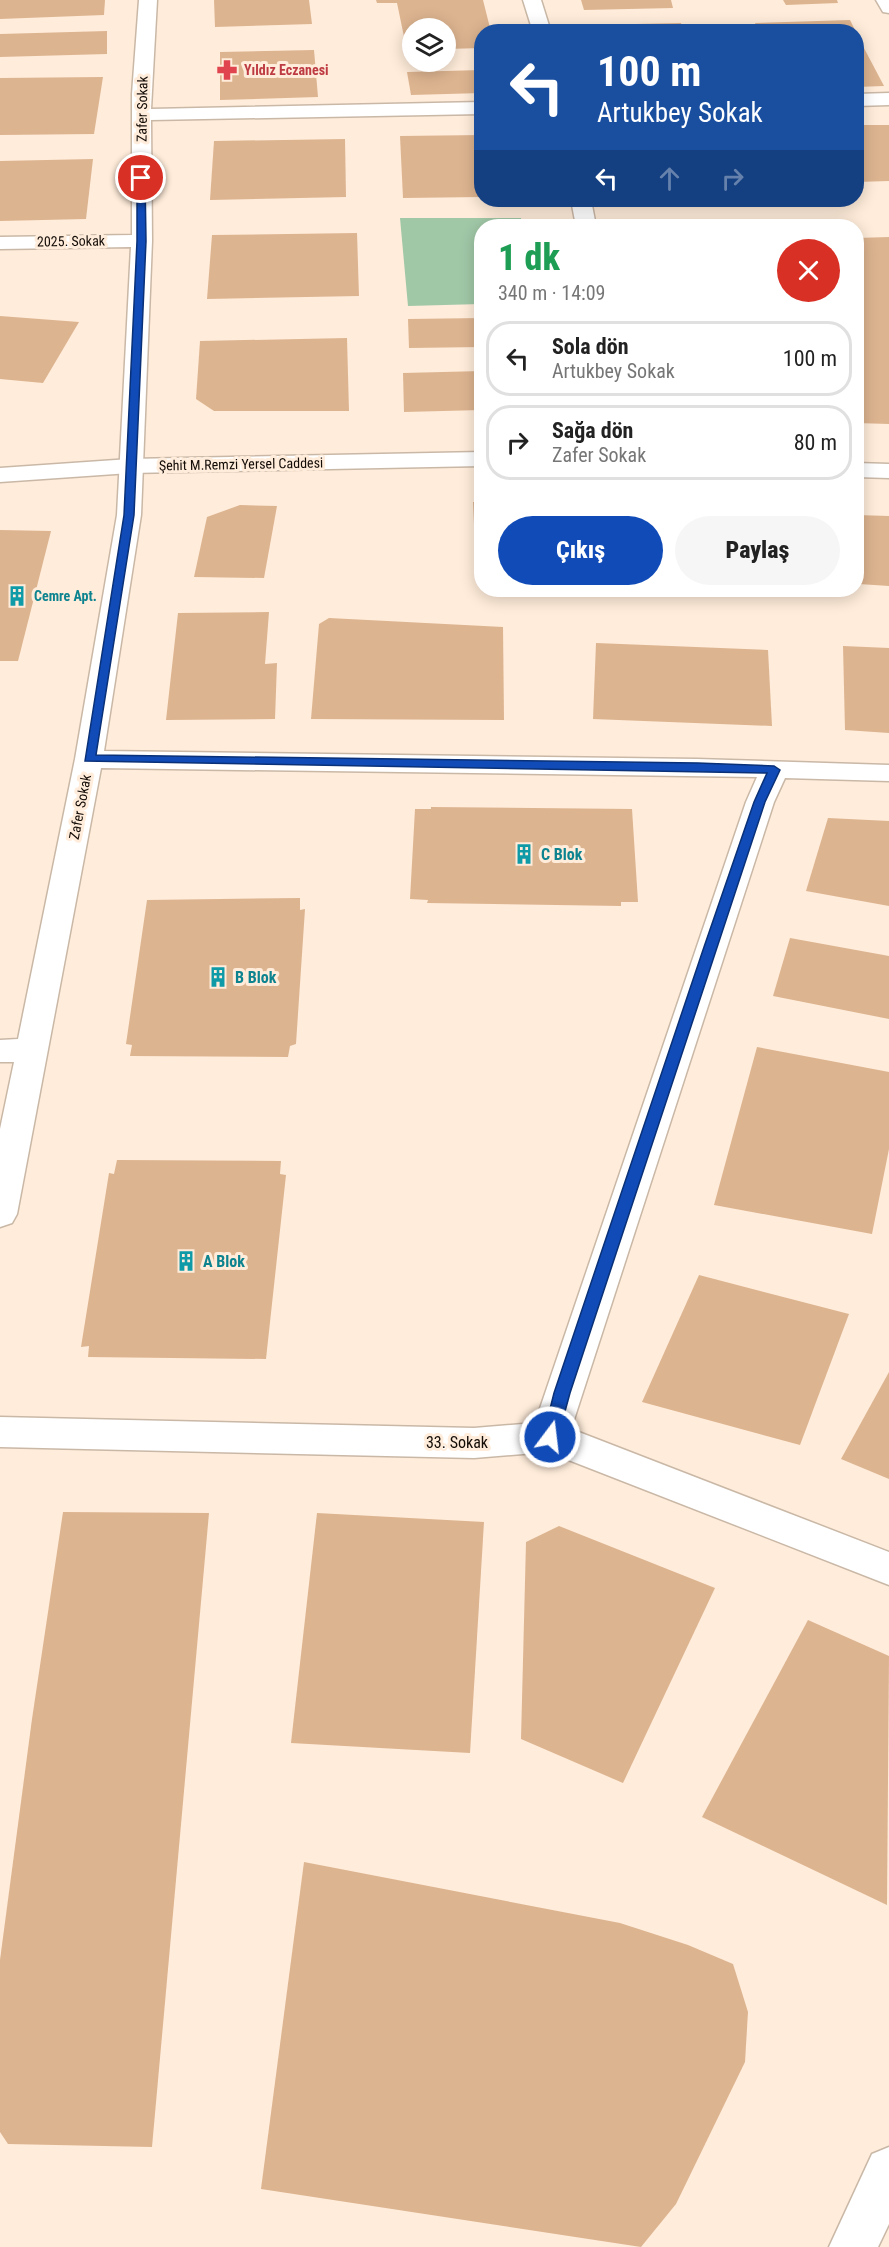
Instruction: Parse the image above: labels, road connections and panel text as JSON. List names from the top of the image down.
{
  "streets": {
    "street": [
      "Zafer Sokak",
      "2025. Sokak",
      "Şehit M.Remzi Yersel Caddesi",
      "33. Sokak"
    ]
  },
  "crossings": [
    ["Zafer Sokak", "2025. Sokak"],
    ["Zafer Sokak", "Şehit M.Remzi Yersel Caddesi"]
  ],
  "places": {
    "pharmacy": ["Yıldız Eczanesi"],
    "building": [
      "Cemre Apt.",
      "C Blok",
      "B Blok",
      "A Blok"
    ]
  },
  "page": {
    "turn": ["100 m", "Artukbey Sokak"],
    "heading": ["1 dk", "340 m · 14:09"],
    "list": [
      {
        "name": "Sola dön",
        "note": "Artukbey Sokak",
        "value": "100 m"
      },
      {
        "name": "Sağa dön",
        "note": "Zafer Sokak",
        "value": "80 m"
      }
    ],
    "buttons": ["Çıkış", "Paylaş"]
  }
}
